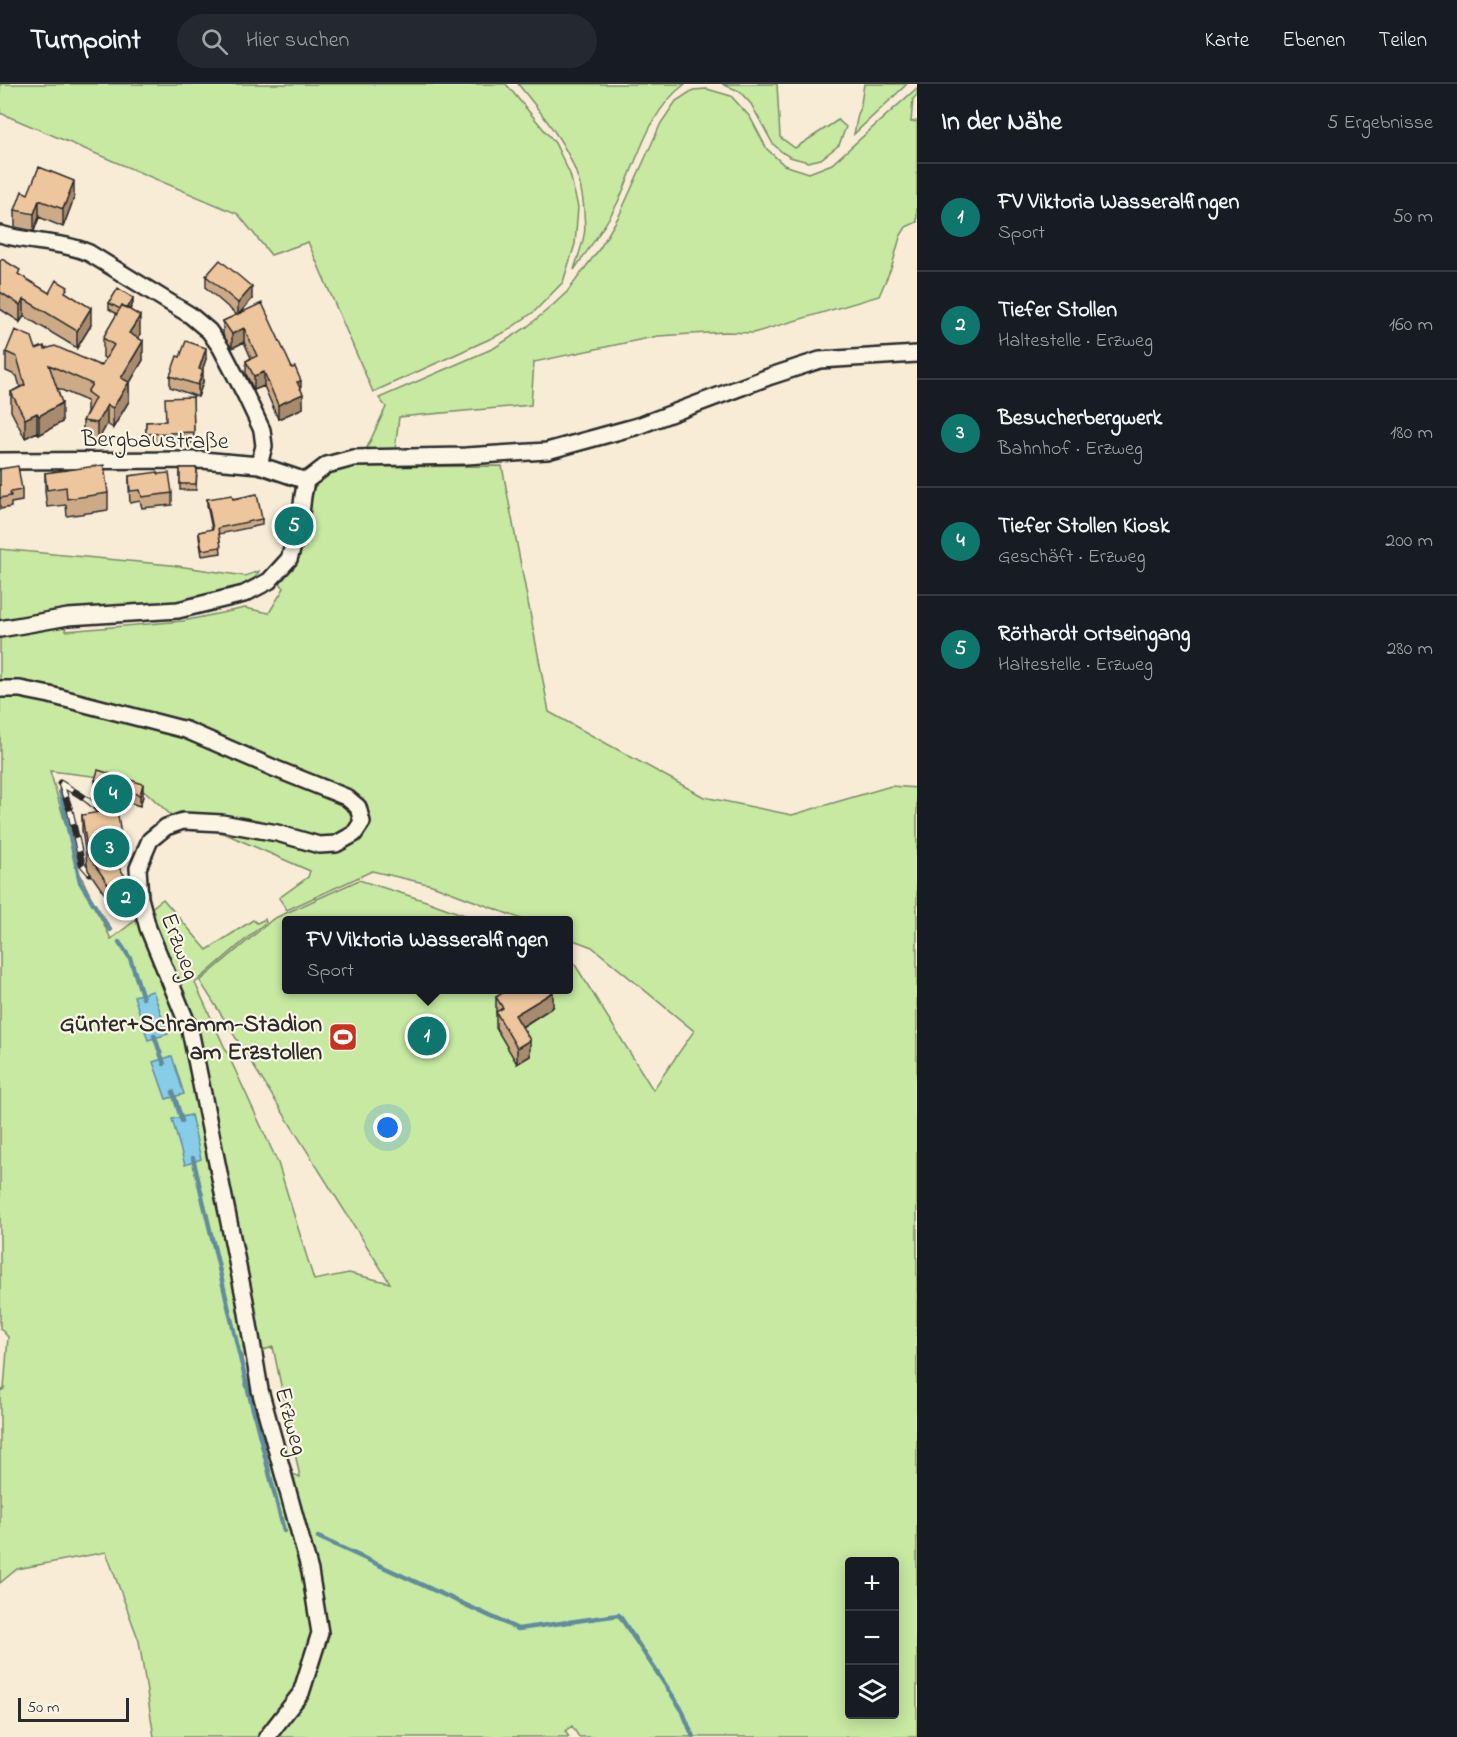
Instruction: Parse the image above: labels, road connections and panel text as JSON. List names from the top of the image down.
{
  "streets": {
    "street": ["Bergbaustraße", "Erzweg"]
  },
  "places": {
    "sports": ["Günter+Schramm-Stadion am Erzstollen"]
  },
  "scale_bar": "50 m",
  "page": {
    "header": "Turnpoint",
    "search": "Hier suchen",
    "nav": ["Karte", "Ebenen", "Teilen"],
    "heading": ["In der Nähe", "5 Ergebnisse"],
    "list": [
      {
        "mark": "1",
        "name": "FV Viktoria Wasseralfingen",
        "note": "Sport",
        "value": "50 m"
      },
      {
        "mark": "2",
        "name": "Tiefer Stollen",
        "note": "Haltestelle · Erzweg",
        "value": "160 m"
      },
      {
        "mark": "3",
        "name": "Besucherbergwerk",
        "note": "Bahnhof · Erzweg",
        "value": "180 m"
      },
      {
        "mark": "4",
        "name": "Tiefer Stollen Kiosk",
        "note": "Geschäft · Erzweg",
        "value": "200 m"
      },
      {
        "mark": "5",
        "name": "Röthardt Ortseingang",
        "note": "Haltestelle · Erzweg",
        "value": "280 m"
      }
    ],
    "pins": [
      "5",
      "4",
      "3",
      "2",
      "1"
    ],
    "popup": ["FV Viktoria Wasseralfingen", "Sport"],
    "map_buttons": ["+", "−"],
    "scale": "50 m"
  }
}
